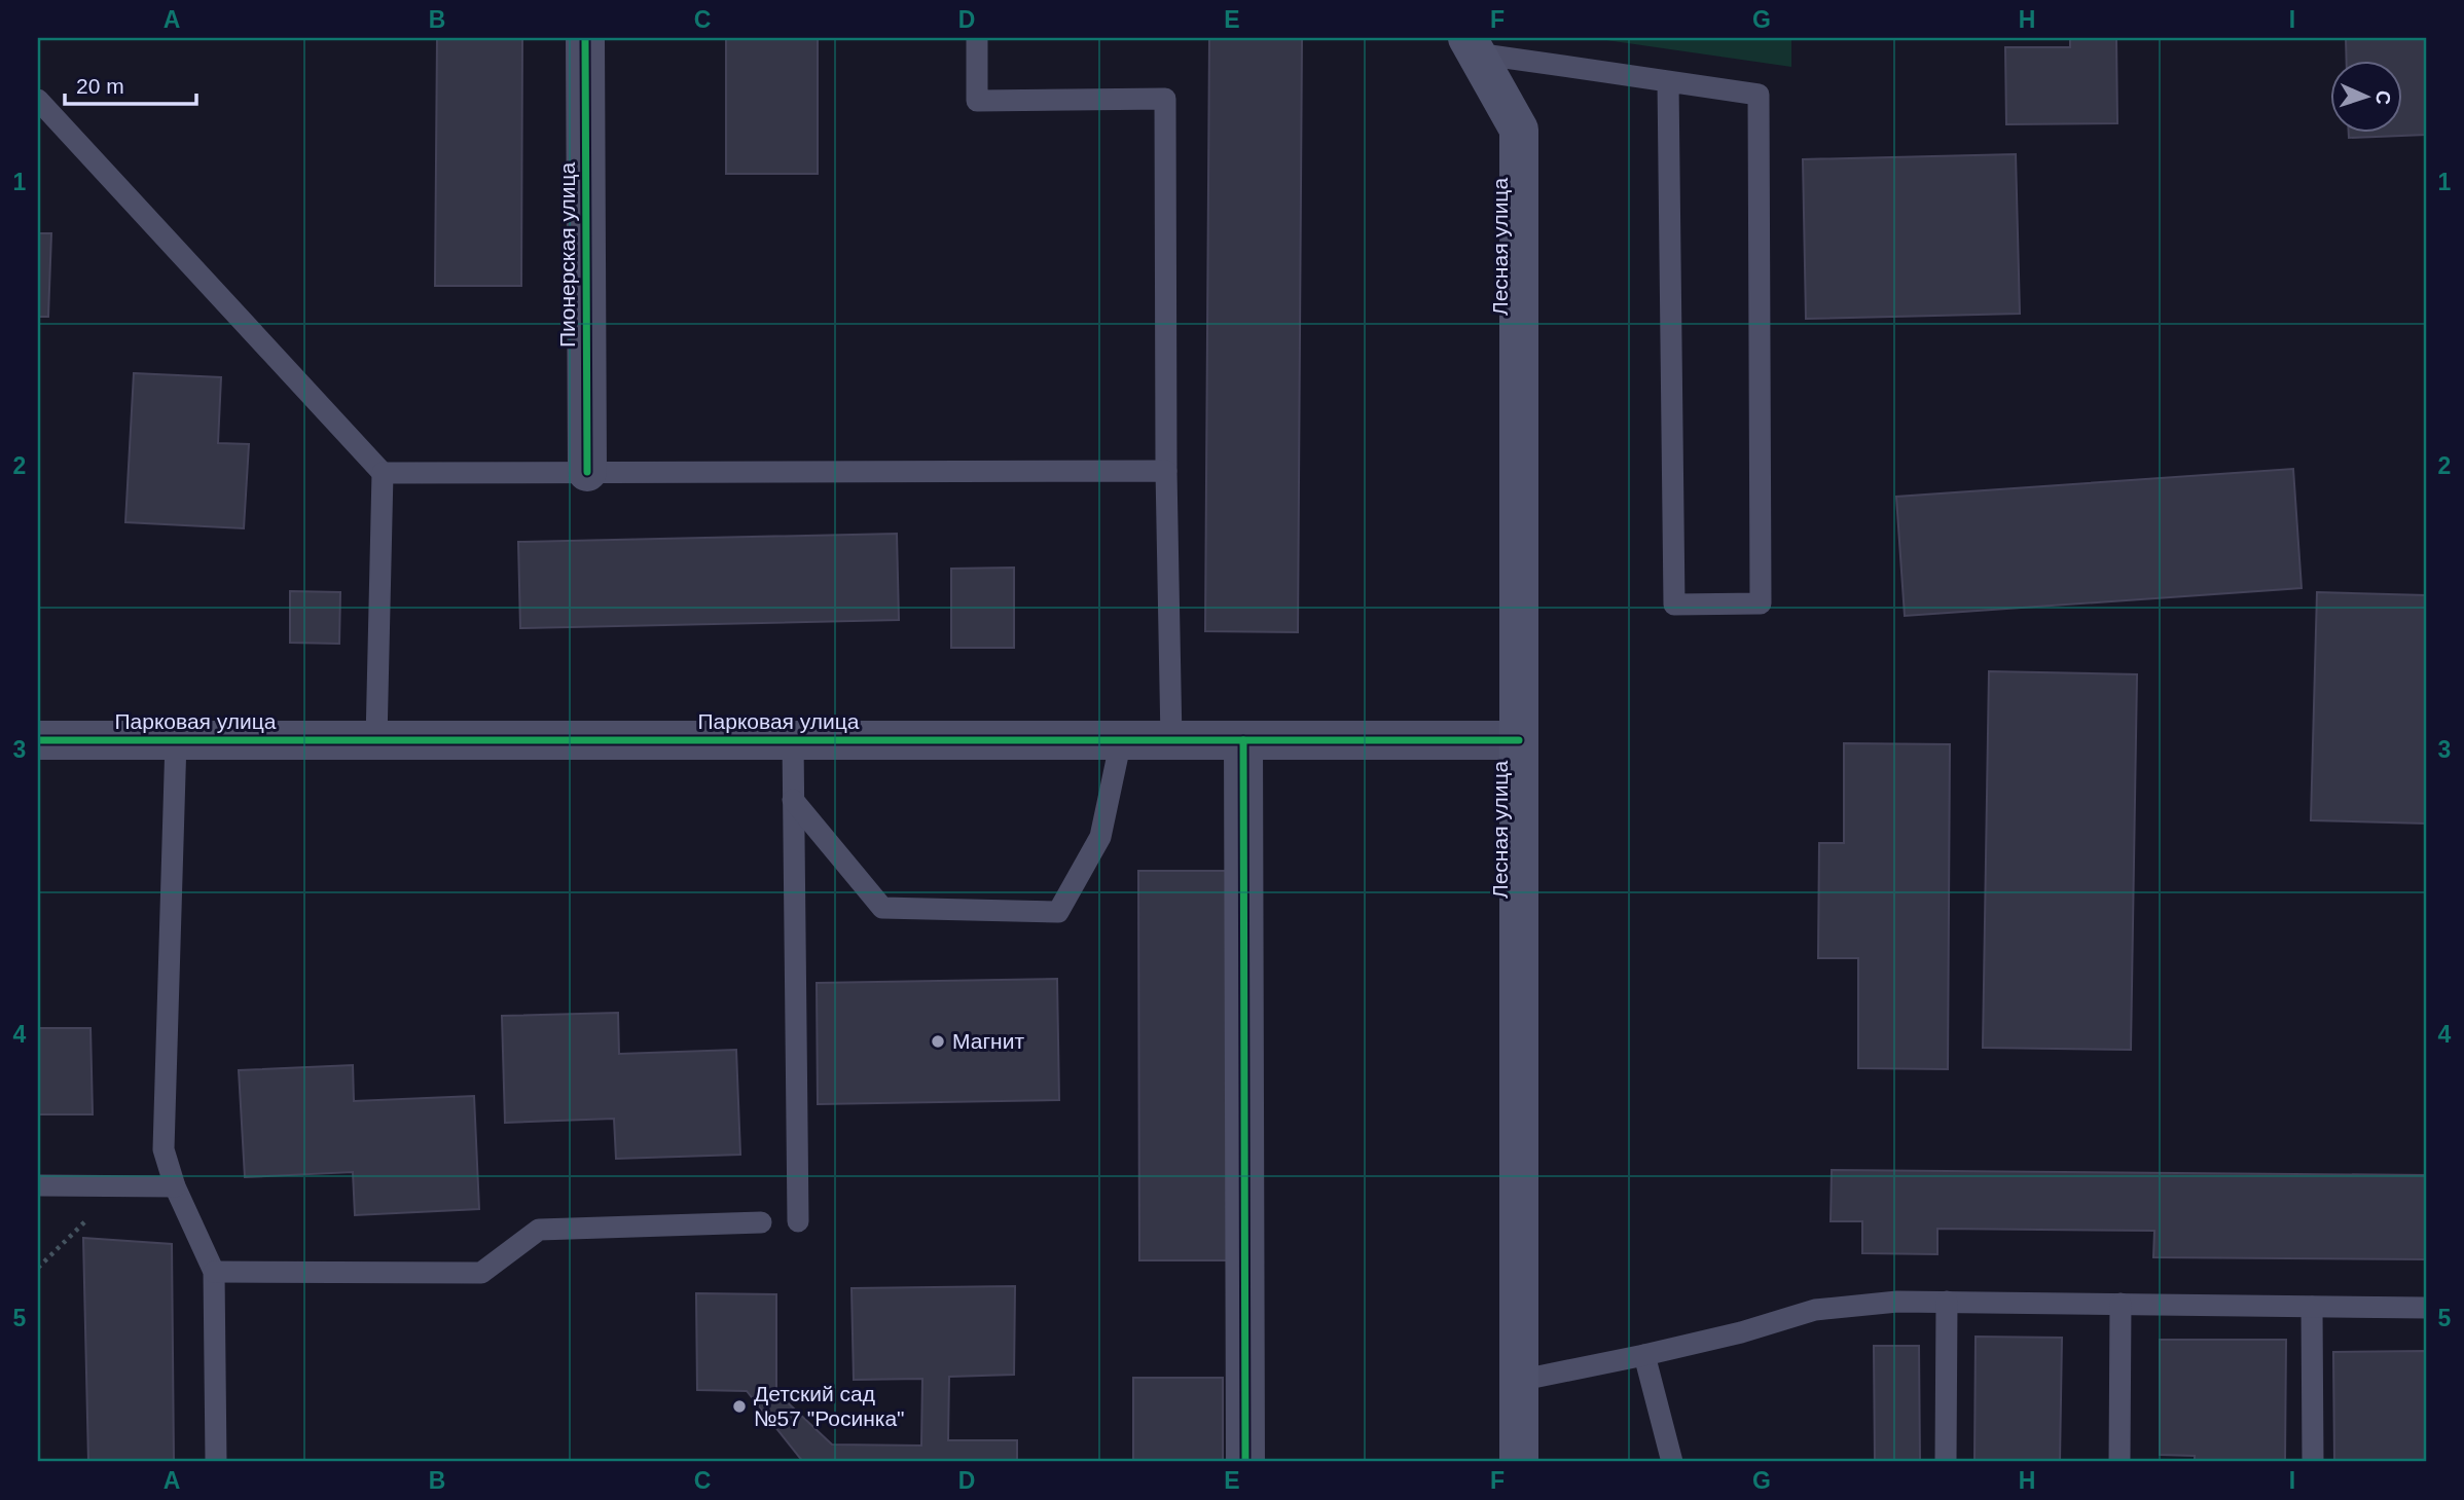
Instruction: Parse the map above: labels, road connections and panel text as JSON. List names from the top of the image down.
{
  "streets": {
    "main road": ["Лесная улица"],
    "street": ["Пионерская улица", "Парковая улица"]
  },
  "crossings": [
    ["Лесная улица", "Парковая улица"]
  ],
  "places": ["Магнит", "Детский сад №57 \"Росинка\""],
  "scale_bar": "20 m",
  "north": "right",
  "grid": {
    "columns": [
      "A",
      "B",
      "C",
      "D",
      "E",
      "F",
      "G",
      "H",
      "I"
    ],
    "rows": [
      "1",
      "2",
      "3",
      "4",
      "5"
    ]
  }
}
